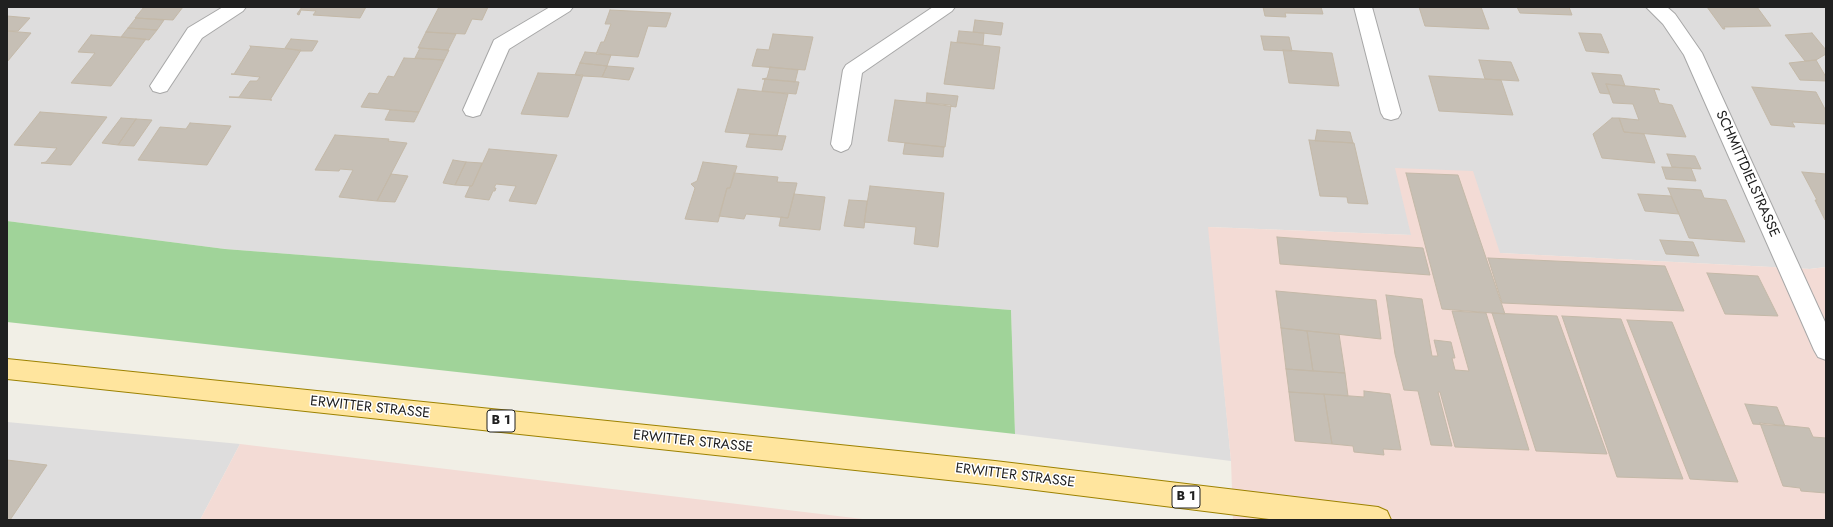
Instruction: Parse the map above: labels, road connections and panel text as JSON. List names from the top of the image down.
{
  "streets": {
    "main road": ["ERWITTER STRASSE", "B 1"],
    "street": ["SCHMITTDIELSTRASSE"]
  }
}
